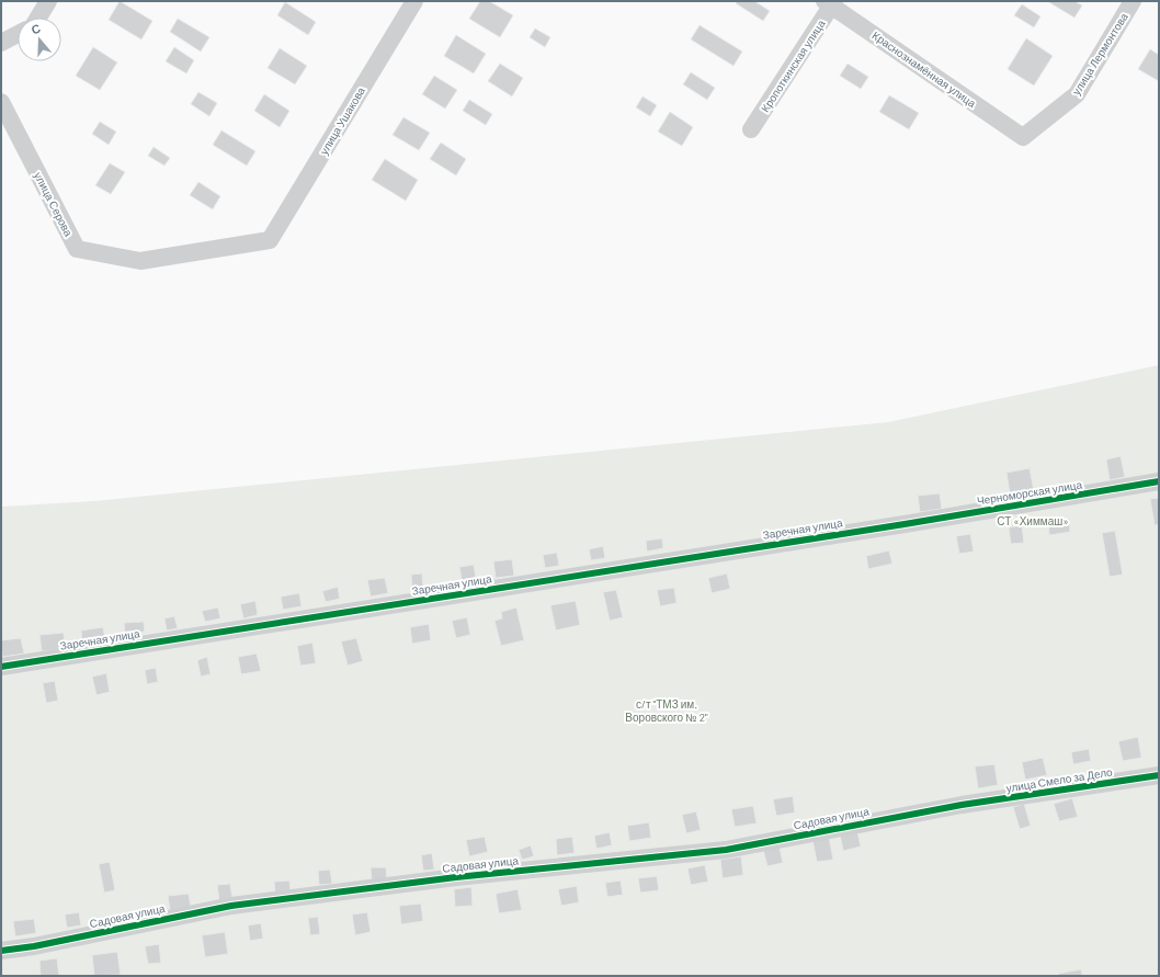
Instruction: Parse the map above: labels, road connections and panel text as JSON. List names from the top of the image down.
{
  "streets": {
    "street": [
      "улица Лермонтова",
      "Кропоткинская улица",
      "Краснознамённая улица",
      "улица Ушакова",
      "улица Серова",
      "Черноморская улица",
      "Заречная улица",
      "улица Смело за Дело",
      "Садовая улица"
    ]
  },
  "crossings": [
    ["улица Лермонтова", "Краснознамённая улица"],
    ["Кропоткинская улица", "Краснознамённая улица"],
    ["улица Ушакова", "улица Серова"],
    ["Черноморская улица", "Заречная улица"],
    ["улица Смело за Дело", "Садовая улица"]
  ],
  "parks": ["СТ «Химмаш»", "с/т \"ТМЗ им. Воровского № 2\""],
  "north": "top"
}
